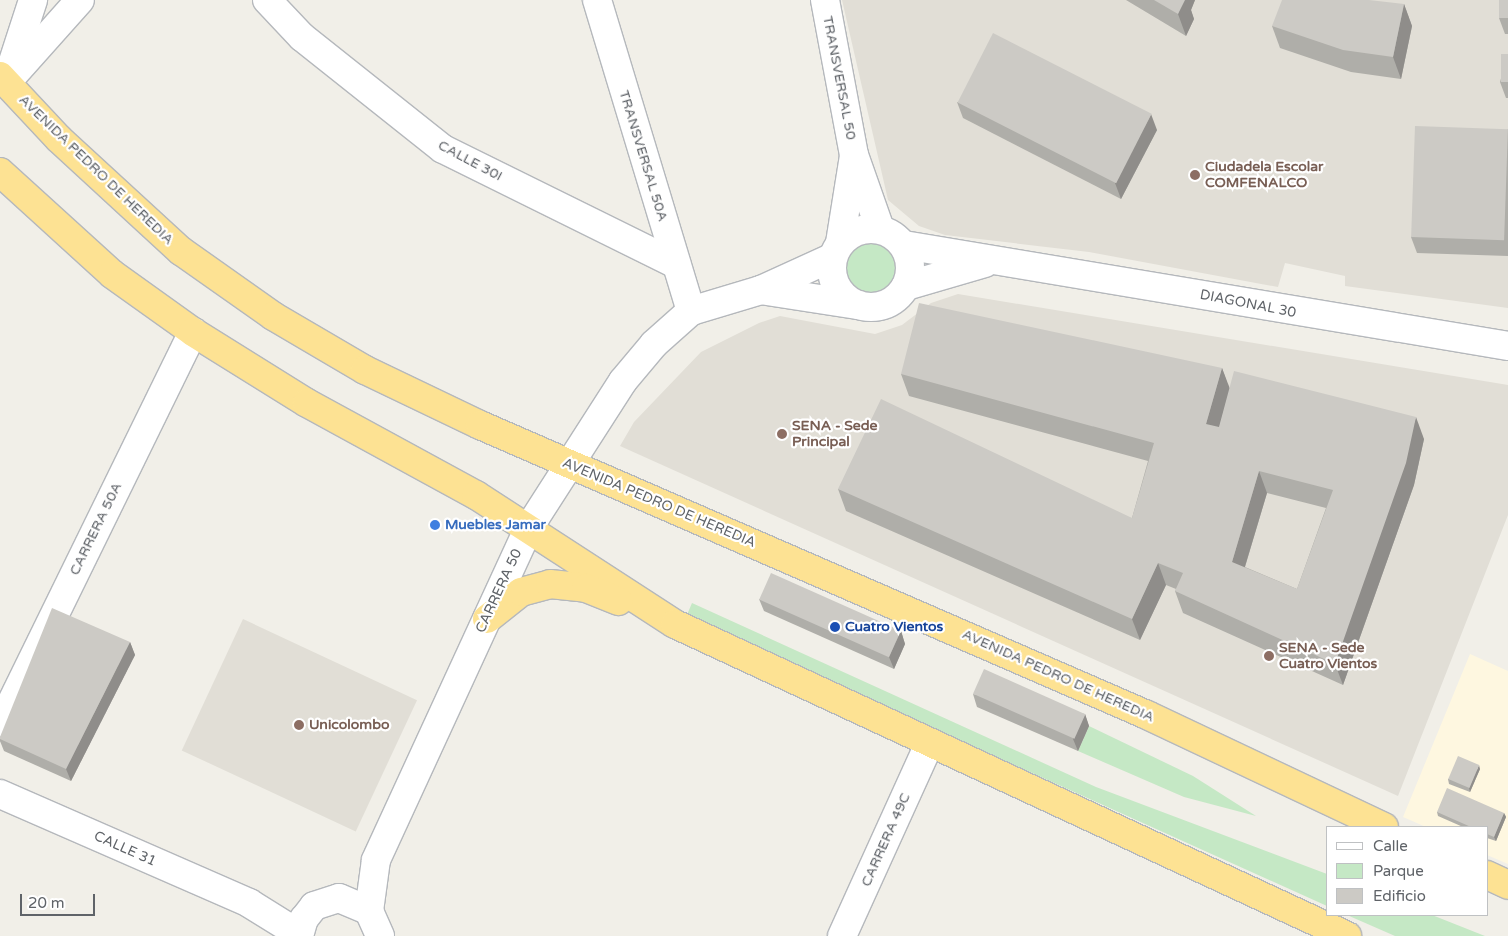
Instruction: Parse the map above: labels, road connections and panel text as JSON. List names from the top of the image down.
{
  "streets": {
    "highway": ["AVENIDA PEDRO DE HEREDIA"],
    "street": [
      "TRANSVERSAL 50",
      "TRANSVERSAL 50A",
      "CALLE 30I",
      "DIAGONAL 30",
      "CARRERA 50A",
      "CARRERA 50",
      "CARRERA 49C",
      "CALLE 31"
    ]
  },
  "crossings": [
    ["TRANSVERSAL 50", "DIAGONAL 30"],
    ["TRANSVERSAL 50", "CARRERA 50"],
    ["TRANSVERSAL 50A", "CALLE 30I"],
    ["TRANSVERSAL 50A", "CARRERA 50"],
    ["AVENIDA PEDRO DE HEREDIA", "CARRERA 50"],
    ["DIAGONAL 30", "CARRERA 50"],
    ["CARRERA 50", "CALLE 31"]
  ],
  "places": [
    "Ciudadela Escolar COMFENALCO",
    "SENA - Sede Principal",
    "Muebles Jamar",
    "Cuatro Vientos",
    "SENA - Sede Cuatro Vientos",
    "Unicolombo"
  ],
  "legend": ["Calle", "Parque", "Edificio"],
  "scale_bar": "20 m"
}
